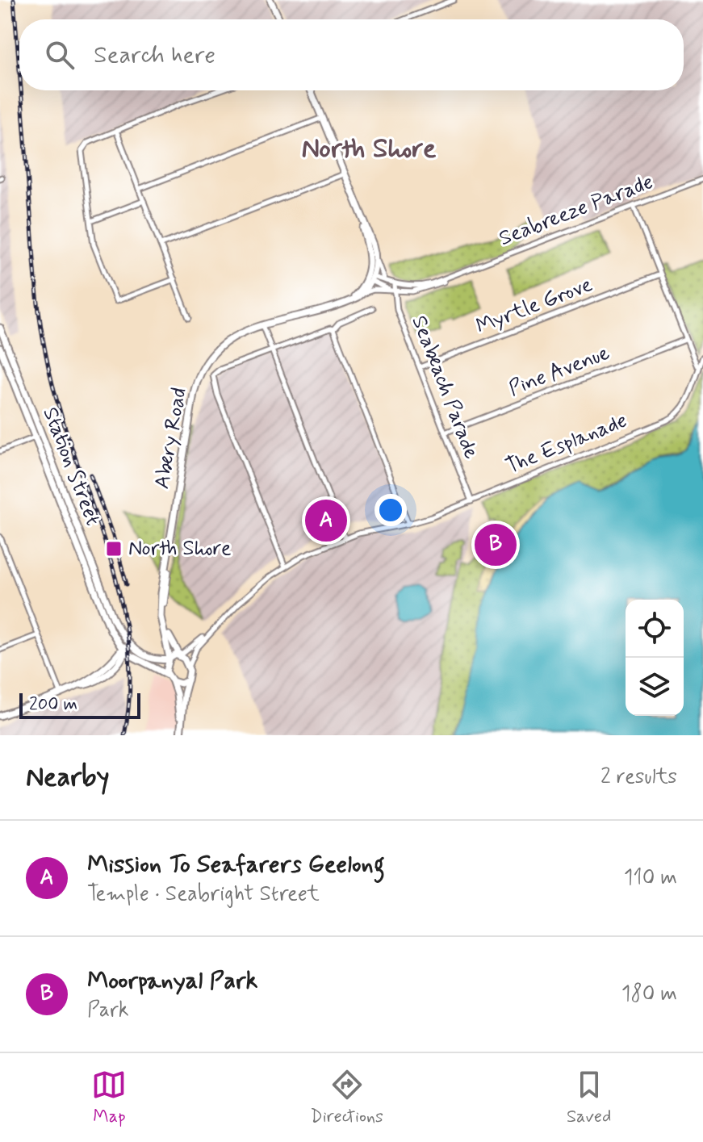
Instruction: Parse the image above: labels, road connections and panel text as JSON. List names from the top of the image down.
{
  "streets": {
    "main road": ["Abery Road", "Station Street"],
    "street": [
      "Seabreeze Parade",
      "Myrtle Grove",
      "Pine Avenue",
      "Seabeach Parade",
      "The Esplanade"
    ]
  },
  "crossings": [
    ["Seabreeze Parade", "Seabeach Parade"],
    ["Seabreeze Parade", "Abery Road"],
    ["Myrtle Grove", "Seabeach Parade"],
    ["Pine Avenue", "Seabeach Parade"],
    ["Seabeach Parade", "The Esplanade"],
    ["Abery Road", "The Esplanade"]
  ],
  "districts": ["North Shore"],
  "places": {
    "transit": ["North Shore"]
  },
  "scale_bar": "200 m",
  "page": {
    "search": "Search here",
    "pins": ["A", "B"],
    "scale": "200 m",
    "heading": ["Nearby", "2 results"],
    "list": [
      {
        "mark": "A",
        "name": "Mission To Seafarers Geelong",
        "note": "Temple · Seabright Street",
        "value": "110 m"
      },
      {
        "mark": "B",
        "name": "Moorpanyal Park",
        "note": "Park",
        "value": "180 m"
      }
    ],
    "nav": ["Map", "Directions", "Saved"]
  }
}
